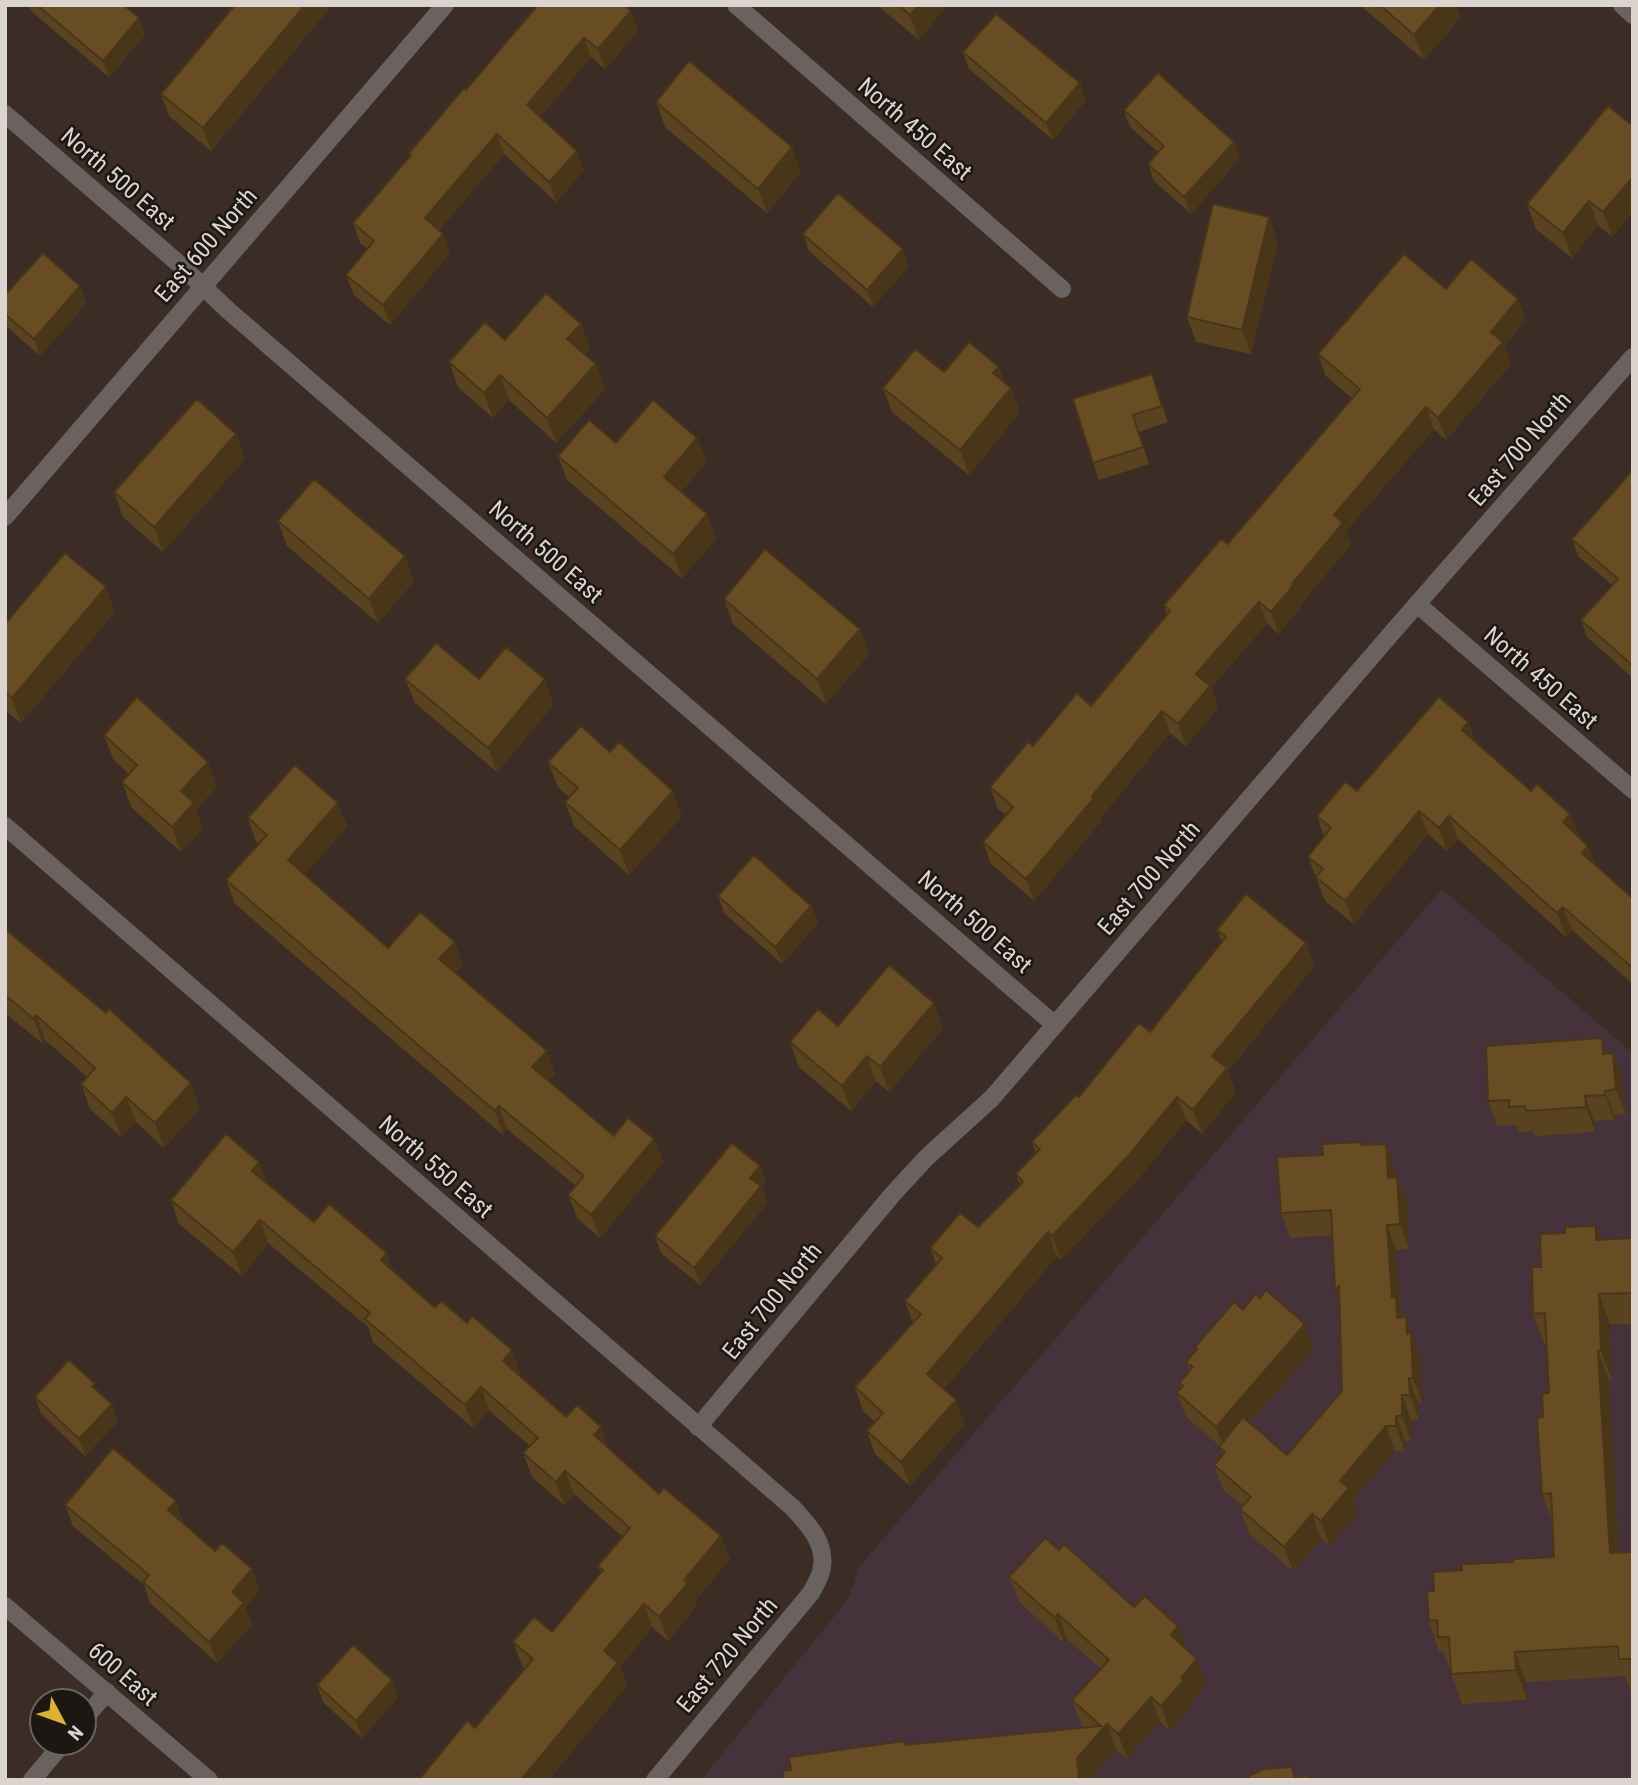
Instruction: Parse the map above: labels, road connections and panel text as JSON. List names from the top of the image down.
{
  "streets": {
    "street": [
      "North 450 East",
      "North 500 East",
      "East 600 North",
      "East 700 North",
      "North 550 East",
      "East 720 North",
      "600 East"
    ]
  },
  "crossings": [
    ["North 450 East", "East 700 North"],
    ["North 500 East", "East 600 North"],
    ["North 500 East", "East 700 North"],
    ["East 700 North", "North 550 East"],
    ["North 550 East", "East 720 North"]
  ],
  "north": "bottom right"
}
